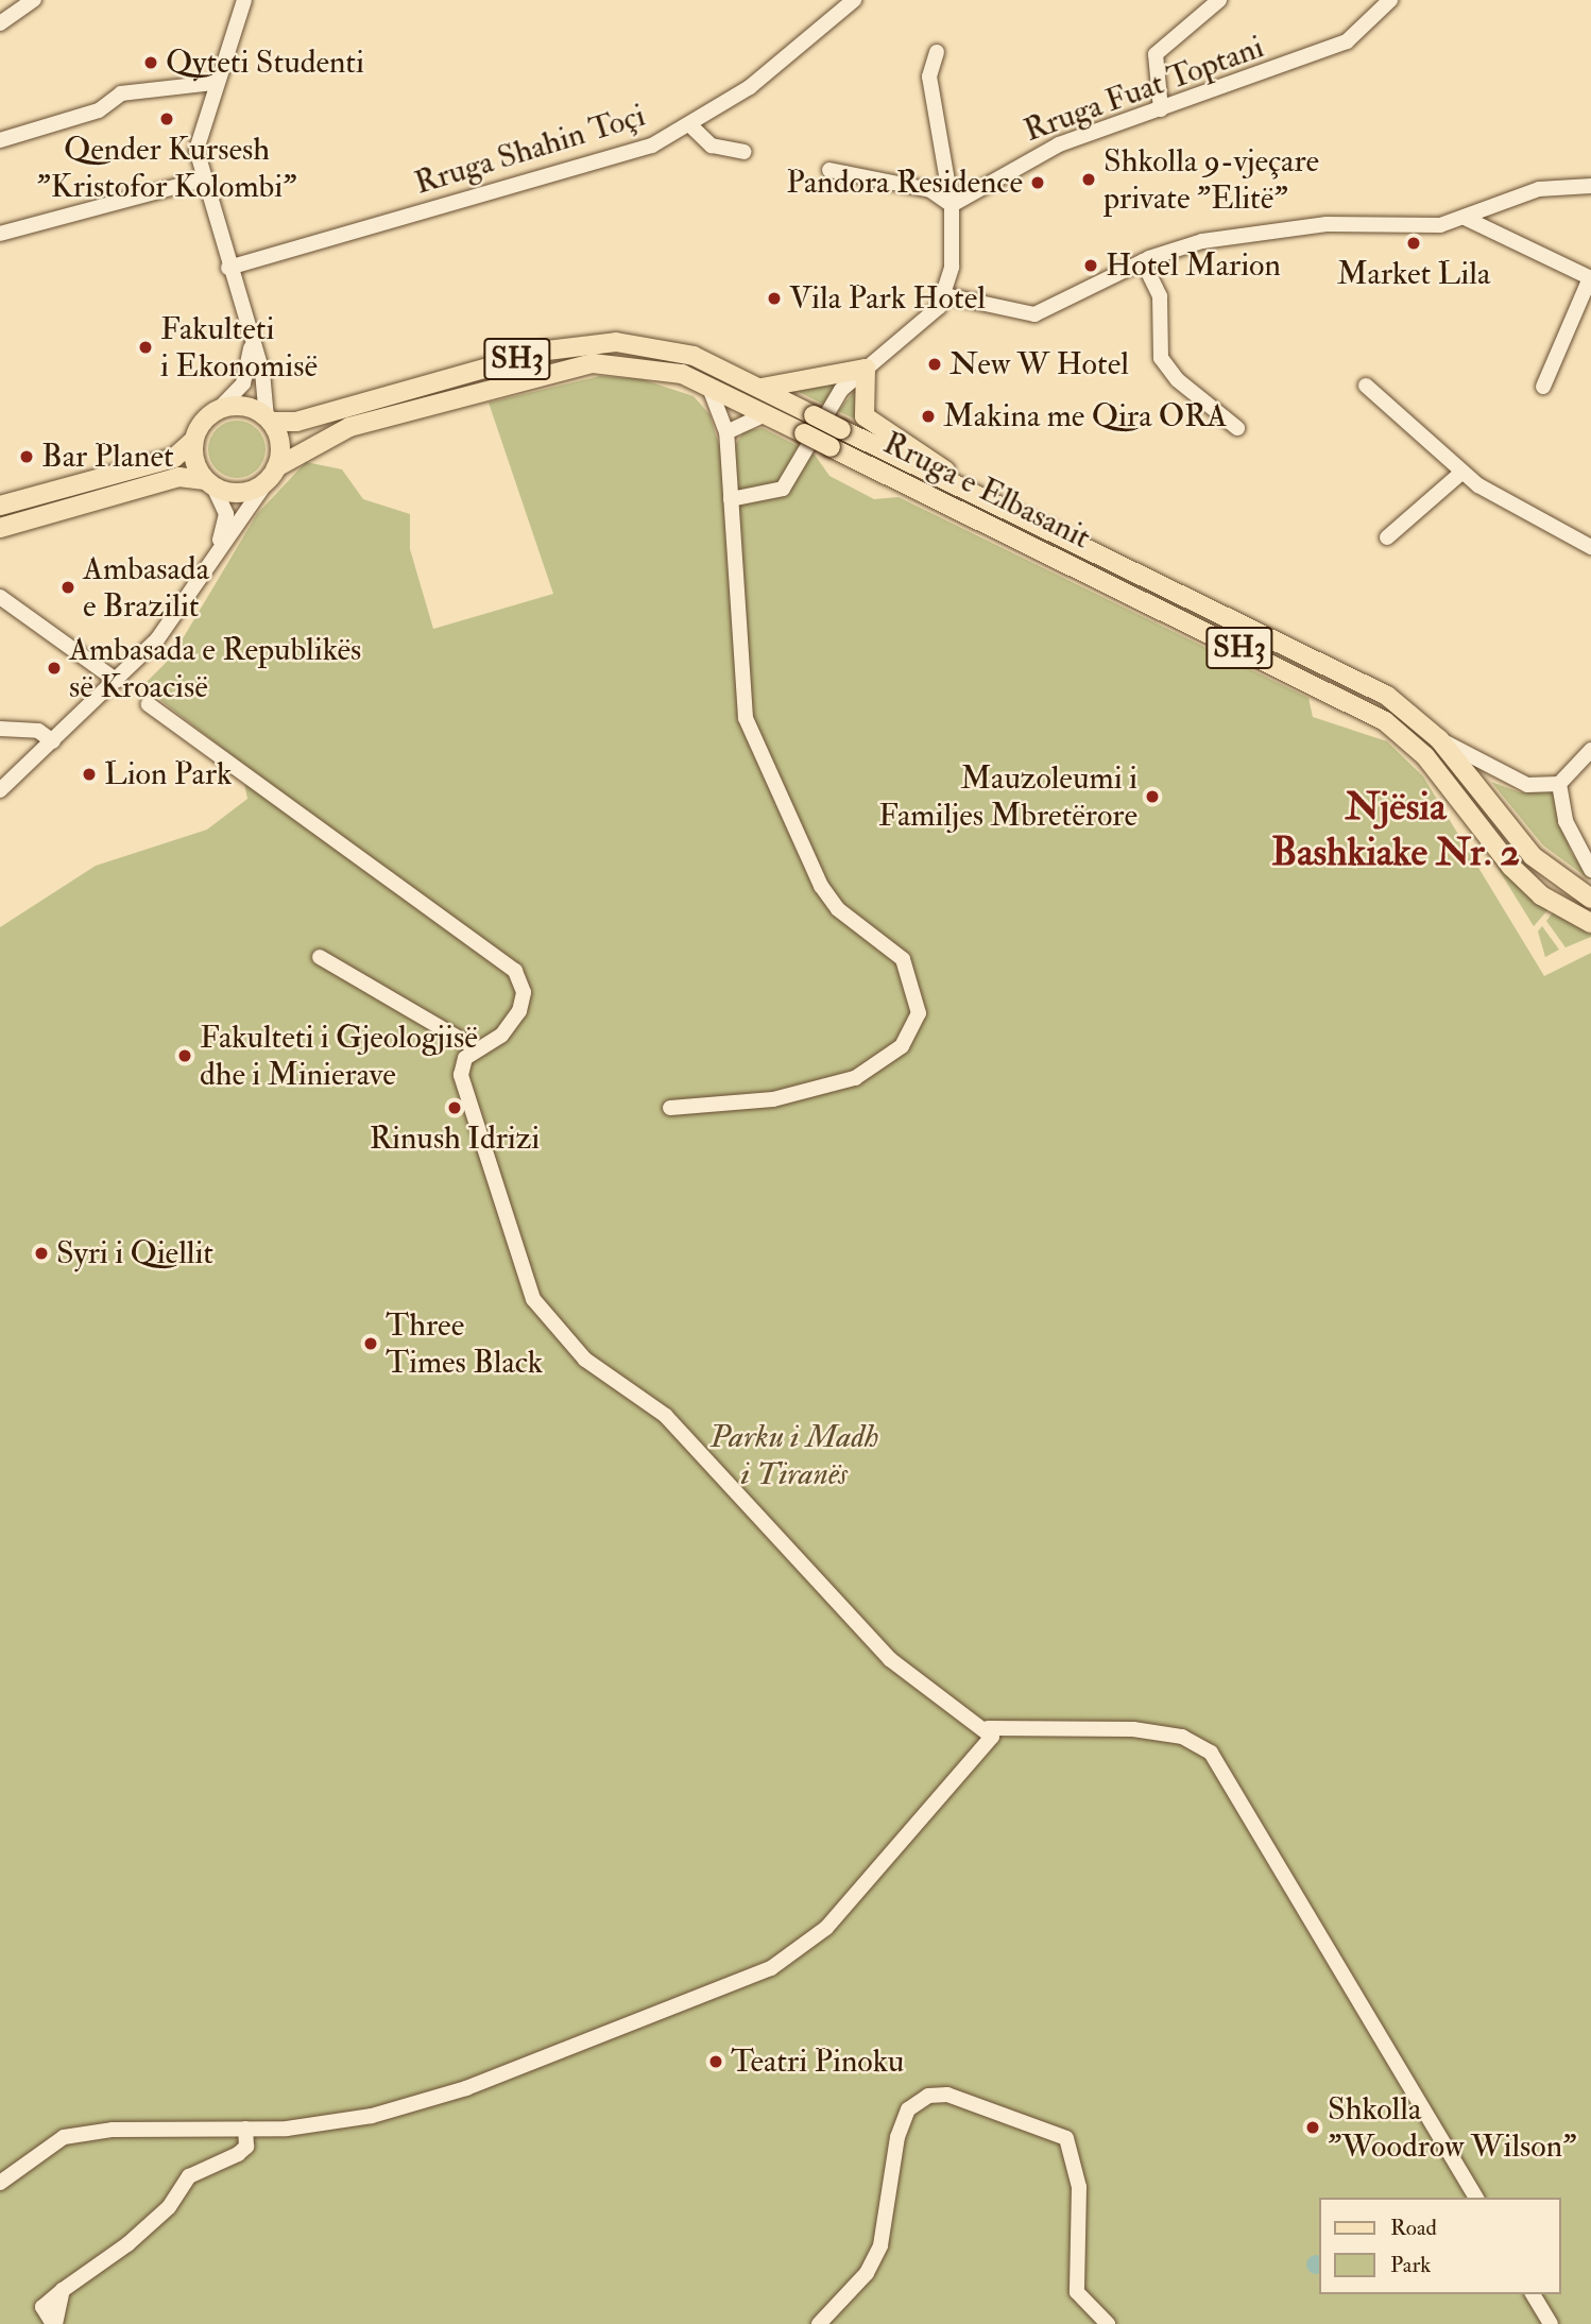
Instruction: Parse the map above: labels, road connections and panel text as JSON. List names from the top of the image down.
{
  "streets": {
    "main road": ["SH3", "Rruga e Elbasanit"],
    "street": ["Rruga Fuat Toptani", "Rruga Shahin Toçi"]
  },
  "crossings": [
    ["SH3", "Rruga e Elbasanit"]
  ],
  "districts": ["Njësia Bashkiake Nr. 2"],
  "parks": ["Parku i Madh i Tiranës"],
  "places": [
    "Qyteti Studenti",
    "Qender Kursesh \"Kristofor Kolombi\"",
    "Shkolla 9-vjeçare private \"Elitë\"",
    "Pandora Residence",
    "Market Lila",
    "Hotel Marion",
    "Vila Park Hotel",
    "Fakulteti i Ekonomisë",
    "New W Hotel",
    "Makina me Qira ORA",
    "Bar Planet",
    "Ambasada e Brazilit",
    "Ambasada e Republikës së Kroacisë",
    "Lion Park",
    "Mauzoleumi i Familjes Mbretërore",
    "Fakulteti i Gjeologjisë dhe i Minierave",
    "Rinush Idrizi",
    "Syri i Qiellit",
    "Three Times Black",
    "Teatri Pinoku",
    "Shkolla \"Woodrow Wilson\""
  ],
  "legend": ["Road", "Park"]
}
